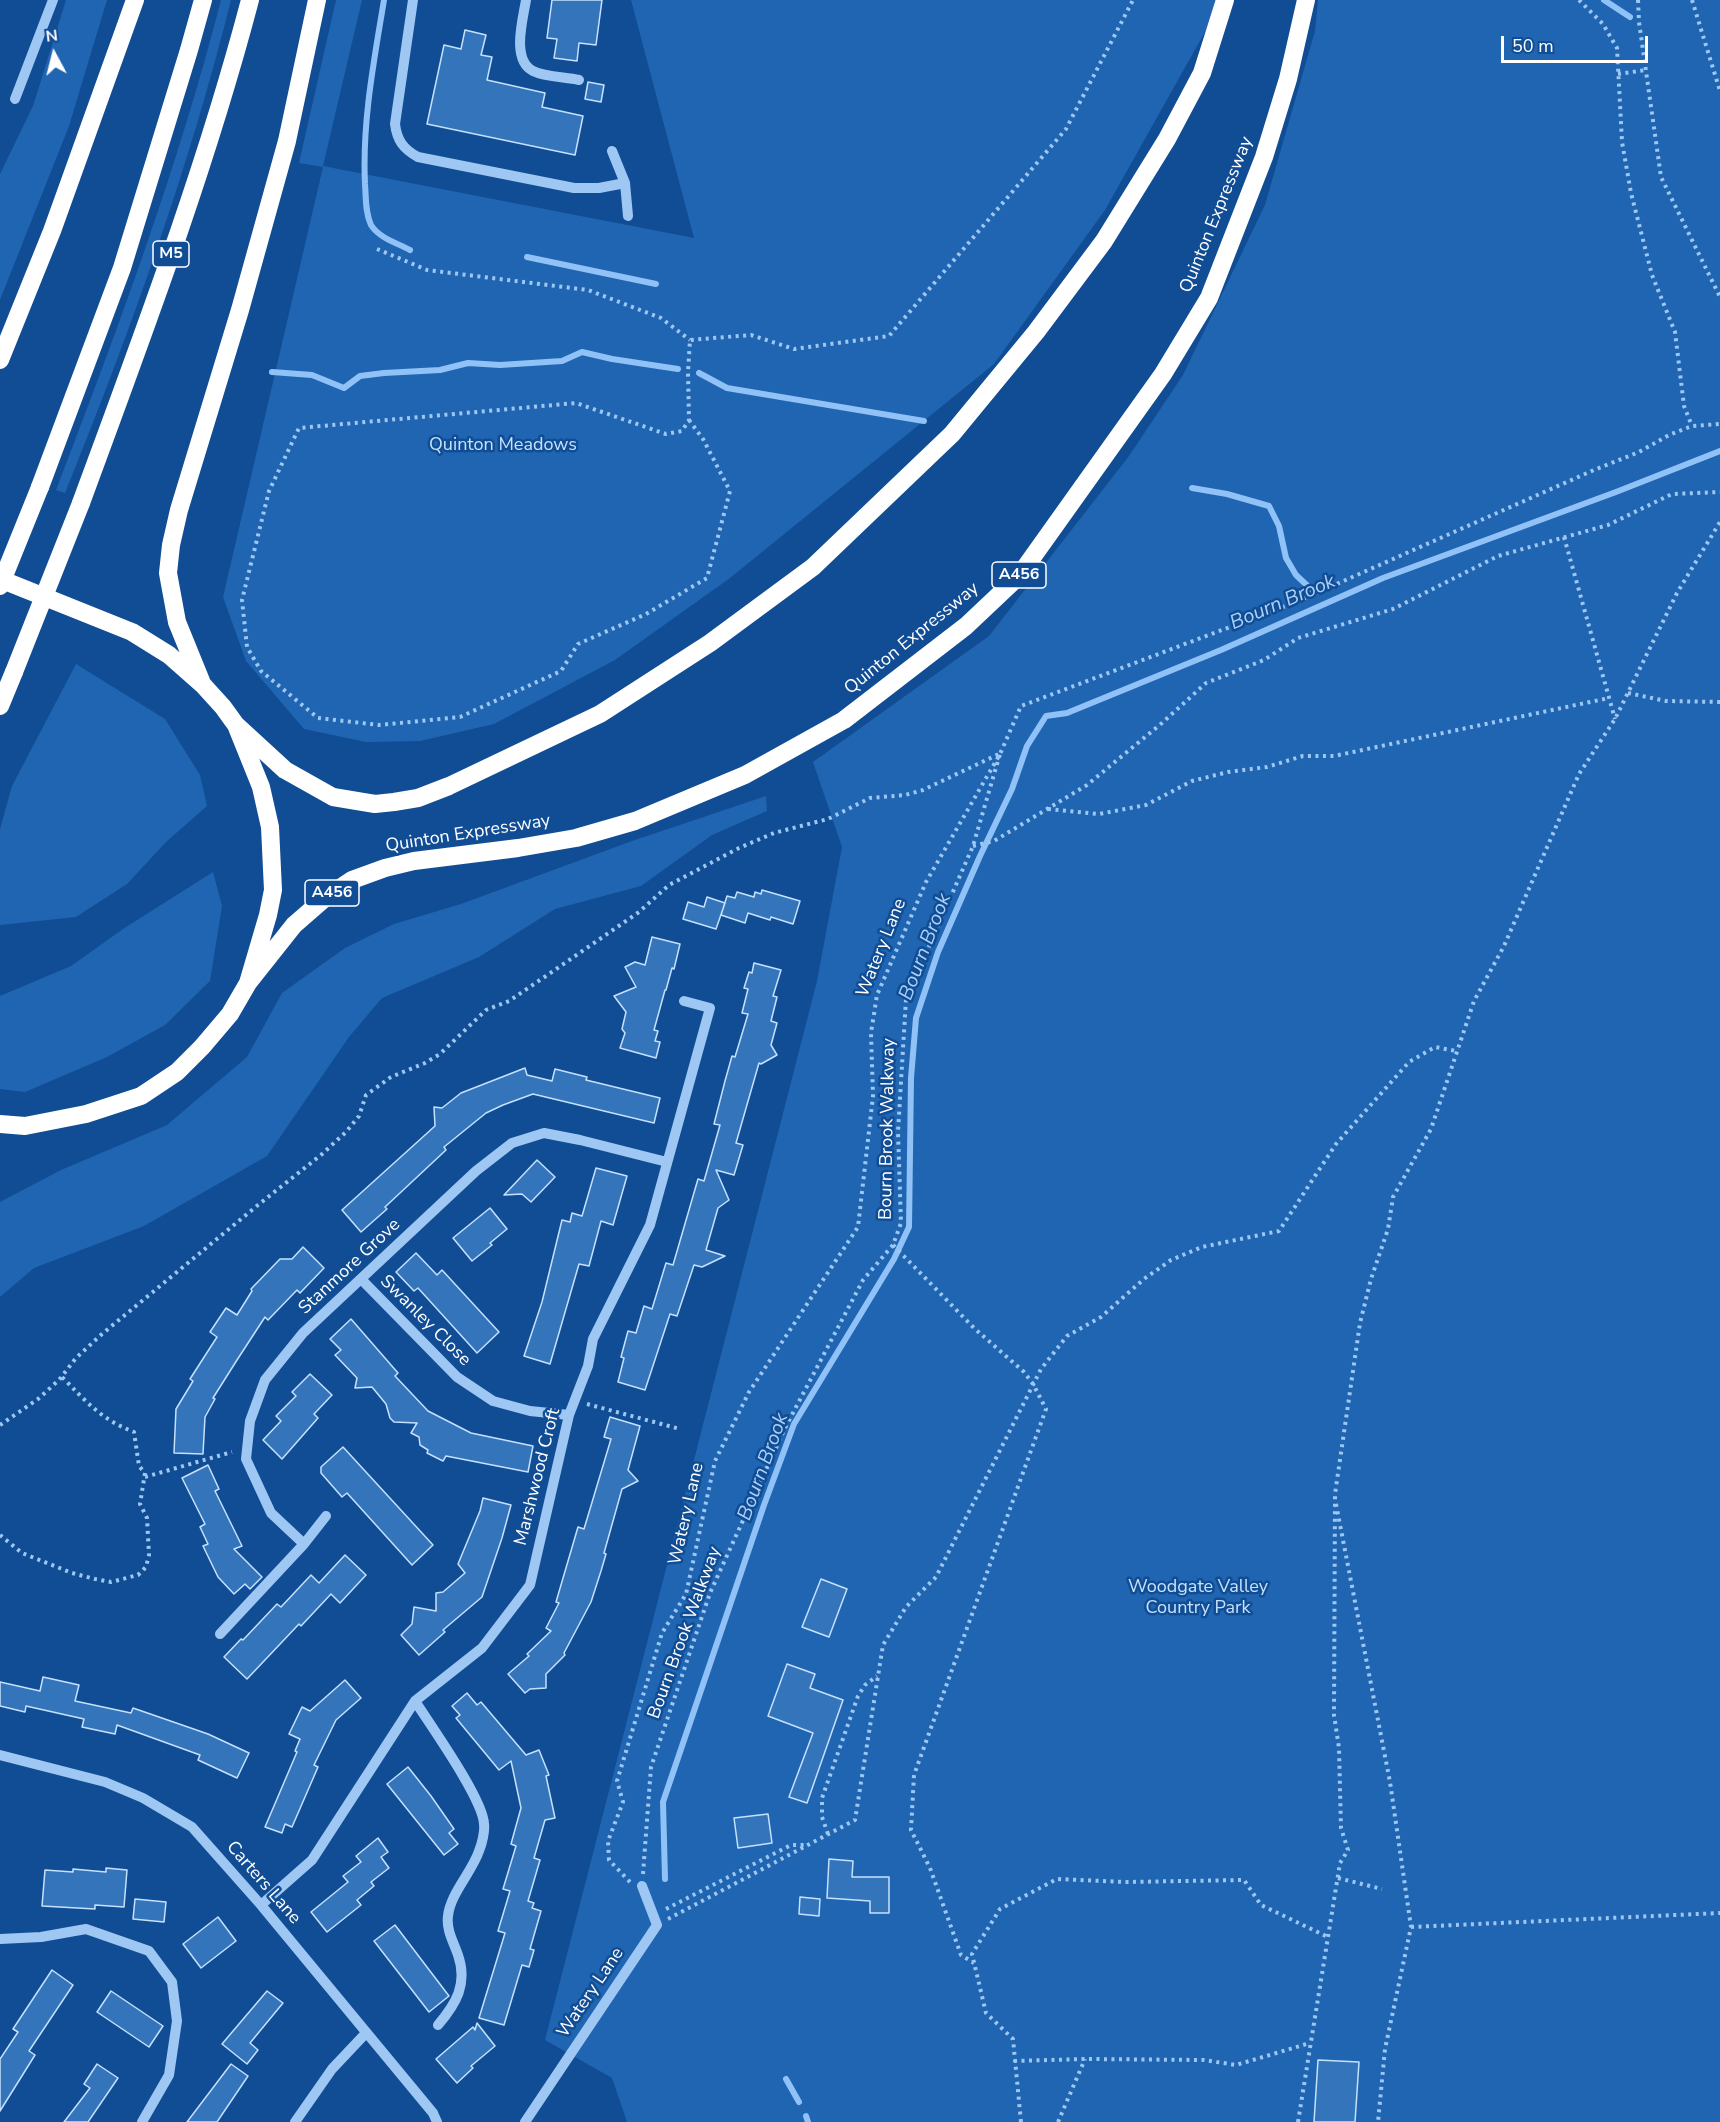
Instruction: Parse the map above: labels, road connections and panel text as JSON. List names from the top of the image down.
{
  "streets": {
    "highway": ["Quinton Expressway", "M5", "A456"],
    "street": [
      "Watery Lane",
      "Stanmore Grove",
      "Swanley Close",
      "Marshwood Croft",
      "Carters Lane"
    ],
    "path": ["Bourn Brook Walkway"]
  },
  "crossings": [
    ["Watery Lane", "Bourn Brook Walkway"],
    ["Stanmore Grove", "Swanley Close"],
    ["Stanmore Grove", "Marshwood Croft"],
    ["Swanley Close", "Marshwood Croft"],
    ["Marshwood Croft", "Carters Lane"]
  ],
  "water": ["Bourn Brook"],
  "parks": ["Quinton Meadows", "Woodgate Valley Country Park"],
  "scale_bar": "50 m",
  "north": "top"
}
